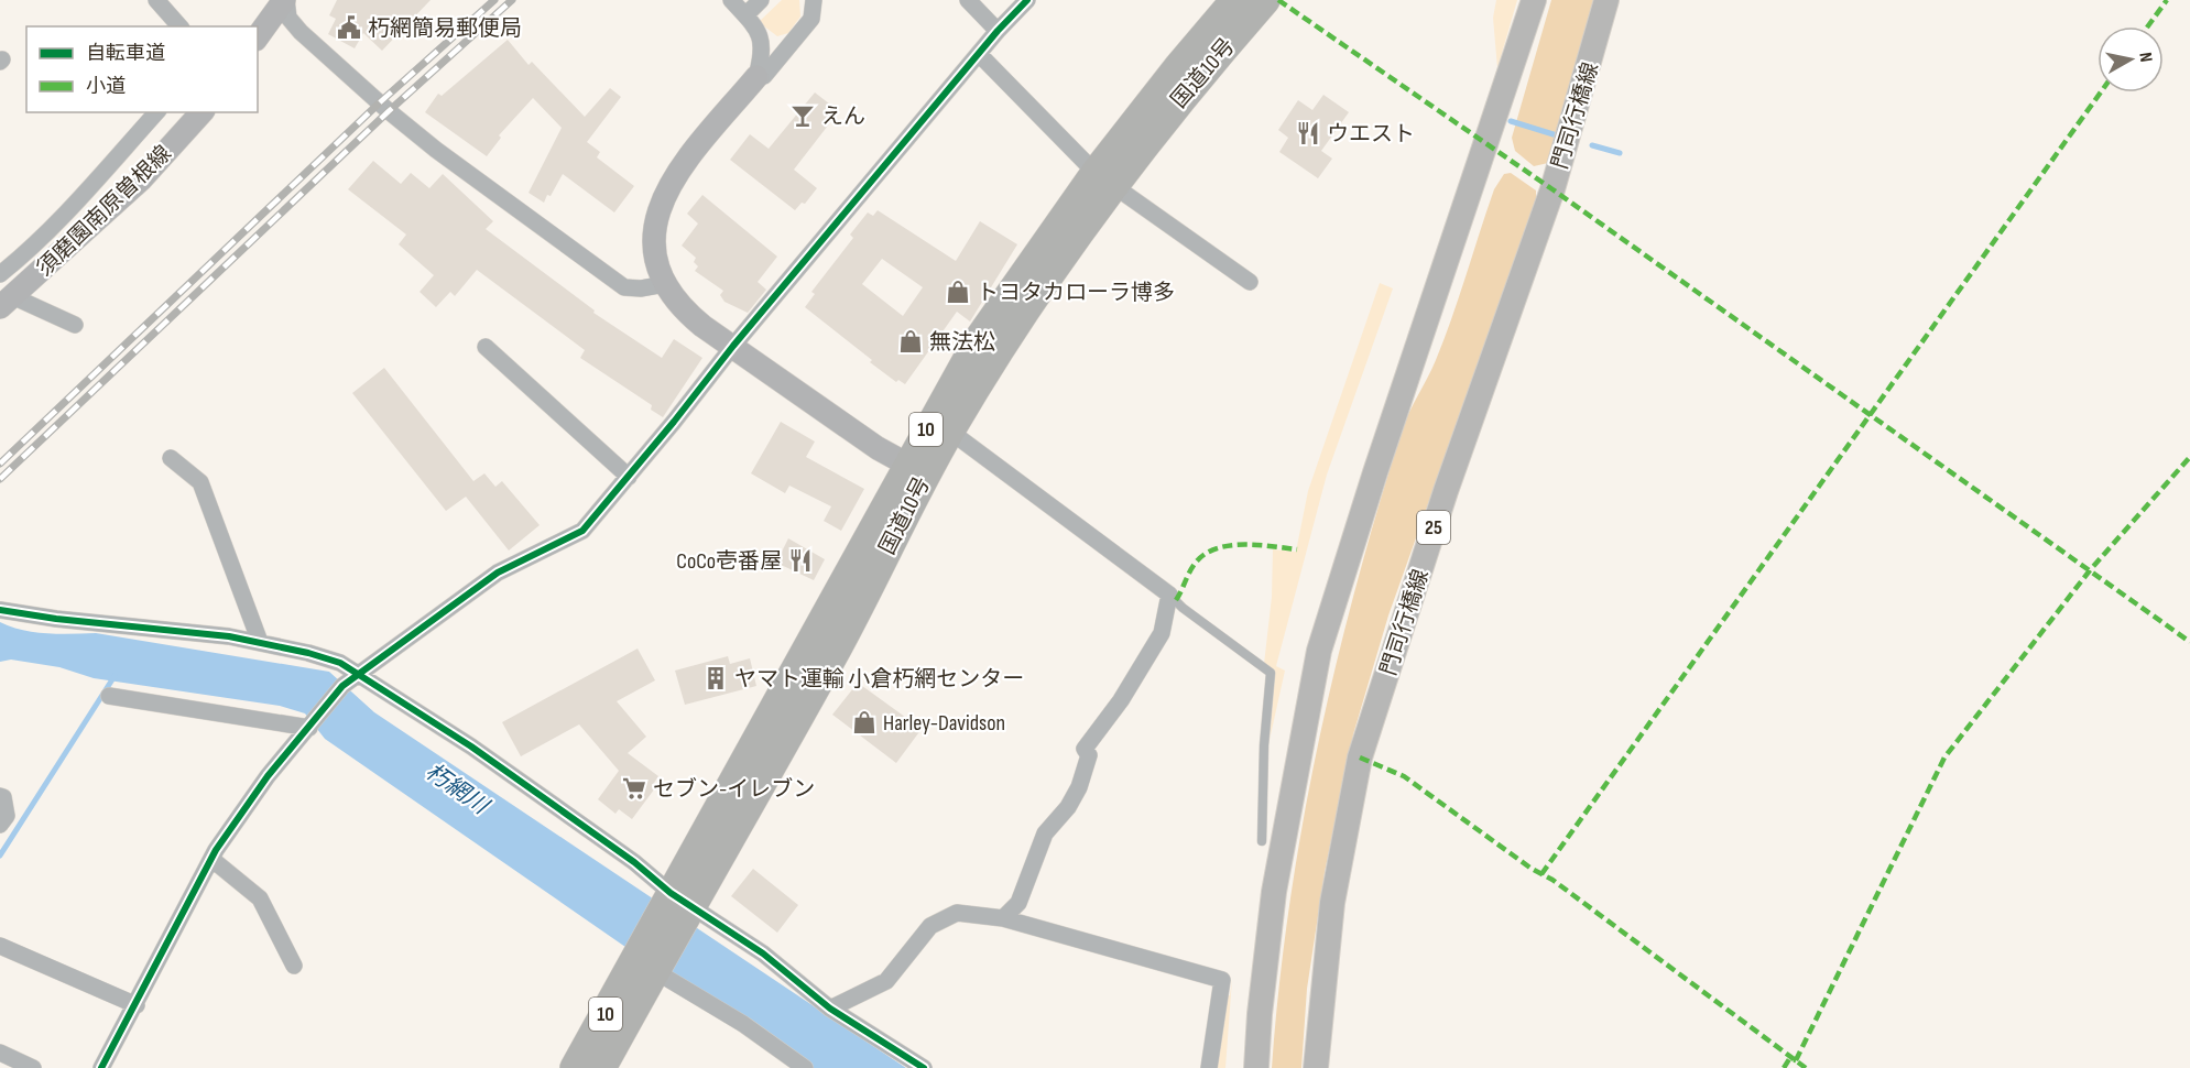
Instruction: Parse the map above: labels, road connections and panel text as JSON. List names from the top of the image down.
{
  "streets": {
    "highway": ["国道10号", "10"],
    "main road": ["門司行橋線", "25"],
    "street": ["須磨園南原曽根線"]
  },
  "water": ["朽網川"],
  "places": {
    "public building": ["朽網簡易郵便局"],
    "bar": ["えん"],
    "restaurant": ["ウエスト", "CoCo壱番屋"],
    "shop": ["トヨタカローラ博多", "無法松", "Harley-Davidson"],
    "building": ["ヤマト運輸 小倉朽網センター"],
    "supermarket": ["セブン-イレブン"]
  },
  "legend": ["自転車道", "小道"],
  "north": "right"
}
